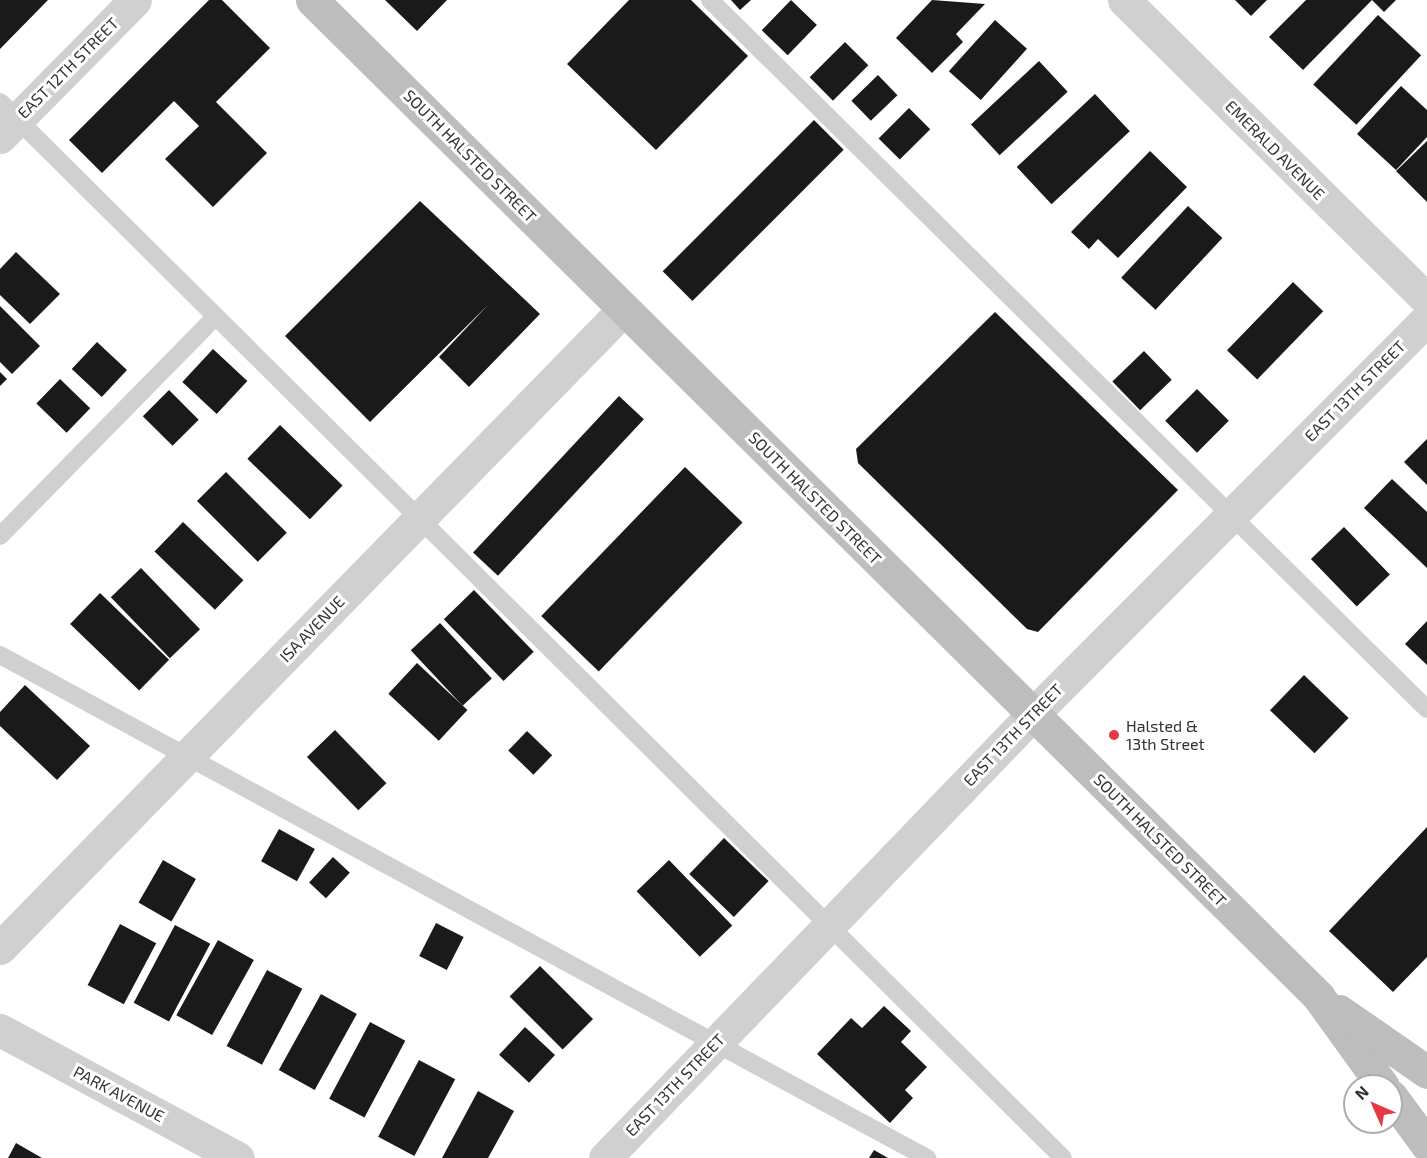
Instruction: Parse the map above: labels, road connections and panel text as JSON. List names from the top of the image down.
{
  "streets": {
    "street": [
      "EAST 12TH STREET",
      "EMERALD AVENUE",
      "SOUTH HALSTED STREET",
      "EAST 13TH STREET",
      "ISA AVENUE",
      "PARK AVENUE"
    ]
  },
  "crossings": [
    ["SOUTH HALSTED STREET", "EAST 13TH STREET"],
    ["SOUTH HALSTED STREET", "ISA AVENUE"]
  ],
  "places": ["Halsted & 13th Street"],
  "north": "top left"
}
